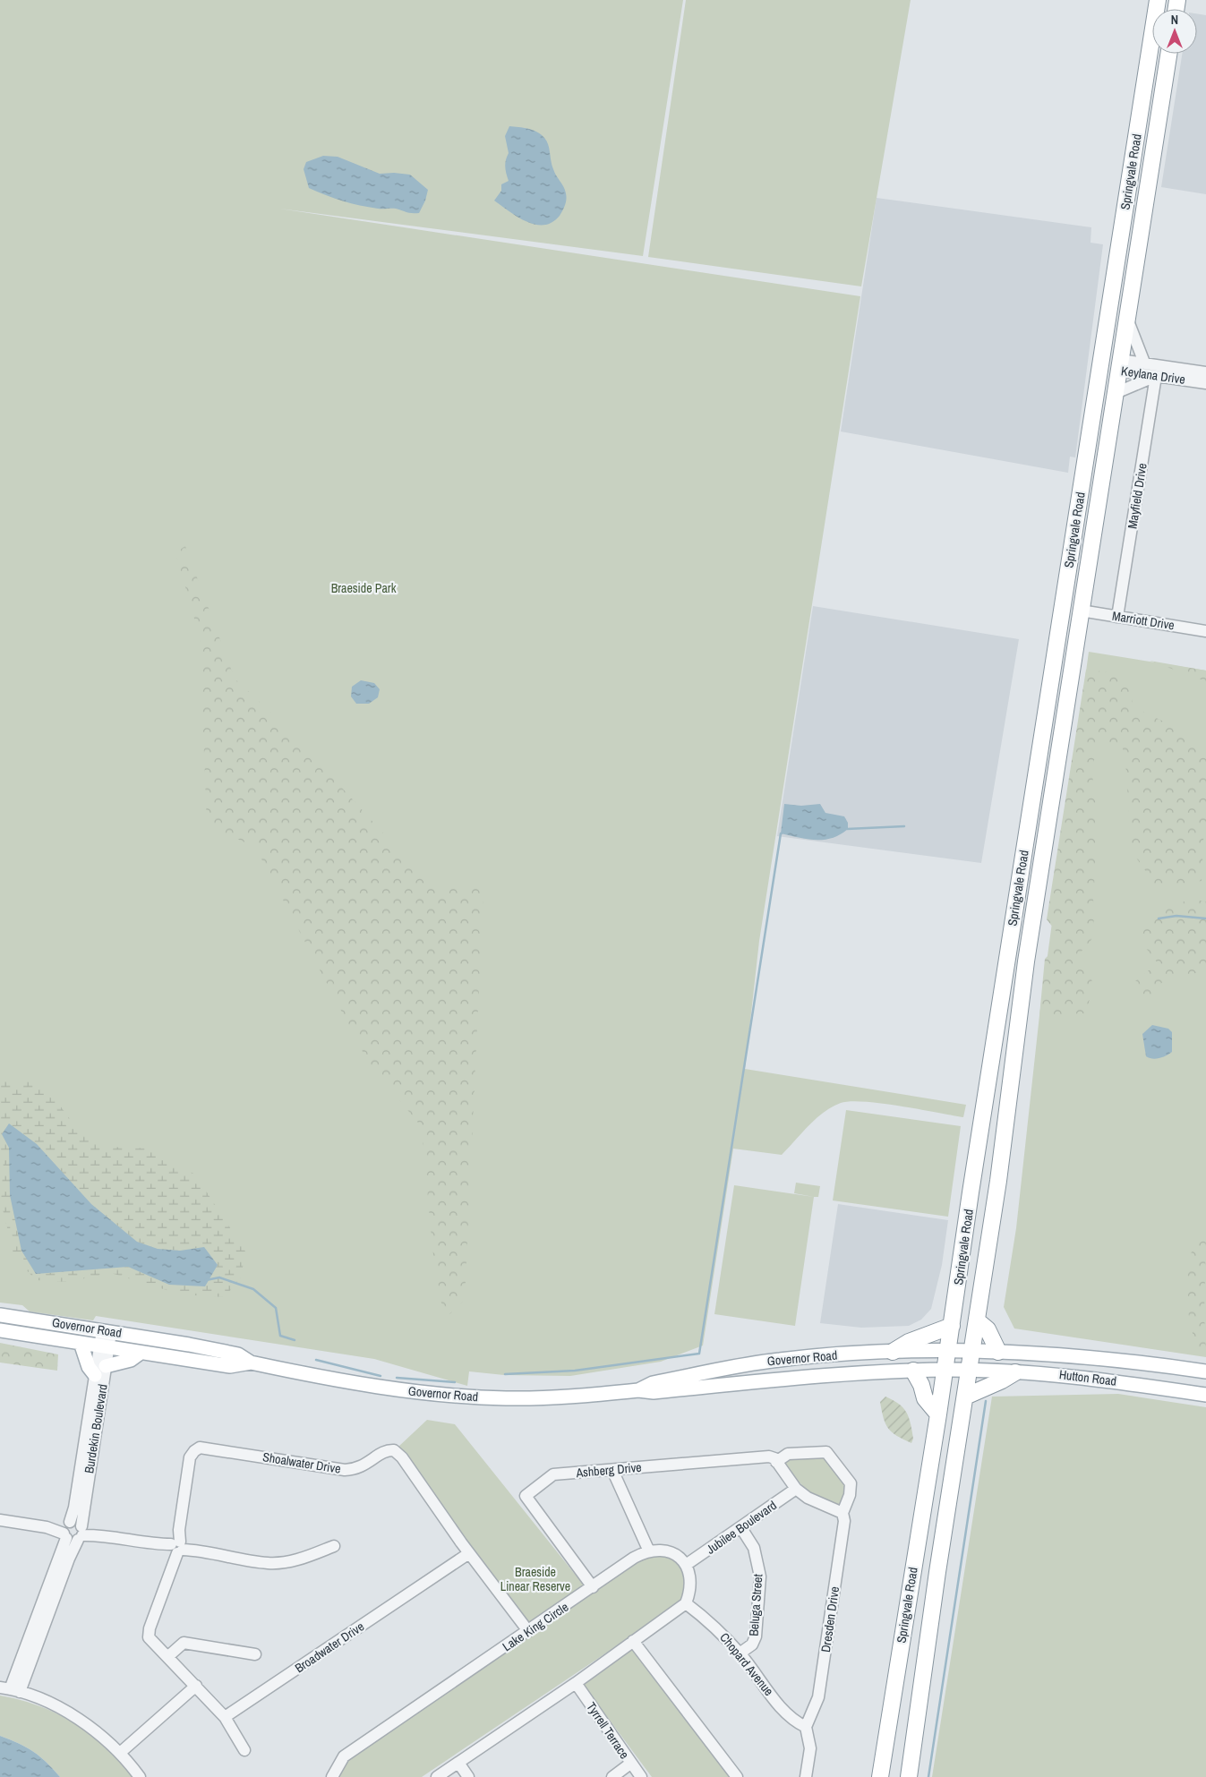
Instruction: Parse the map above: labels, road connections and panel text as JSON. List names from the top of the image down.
{
  "streets": {
    "highway": ["Springvale Road", "Keylana Drive"],
    "main road": ["Governor Road", "Hutton Road"],
    "street": [
      "Mayfield Drive",
      "Marriott Drive",
      "Burdekin Boulevard",
      "Shoalwater Drive",
      "Ashberg Drive",
      "Jubilee Boulevard",
      "Beluga Street",
      "Dresden Drive",
      "Lake King Circle",
      "Broadwater Drive",
      "Chopard Avenue",
      "Tyrrell Terrace"
    ]
  },
  "crossings": [
    ["Springvale Road", "Keylana Drive"],
    ["Springvale Road", "Marriott Drive"],
    ["Springvale Road", "Governor Road"],
    ["Springvale Road", "Hutton Road"],
    ["Keylana Drive", "Mayfield Drive"],
    ["Mayfield Drive", "Marriott Drive"],
    ["Governor Road", "Hutton Road"],
    ["Governor Road", "Burdekin Boulevard"],
    ["Shoalwater Drive", "Lake King Circle"],
    ["Shoalwater Drive", "Broadwater Drive"],
    ["Ashberg Drive", "Dresden Drive"],
    ["Ashberg Drive", "Lake King Circle"],
    ["Jubilee Boulevard", "Beluga Street"],
    ["Jubilee Boulevard", "Lake King Circle"],
    ["Beluga Street", "Chopard Avenue"],
    ["Dresden Drive", "Chopard Avenue"]
  ],
  "parks": ["Braeside Park", "Braeside Linear Reserve"],
  "north": "top"
}
